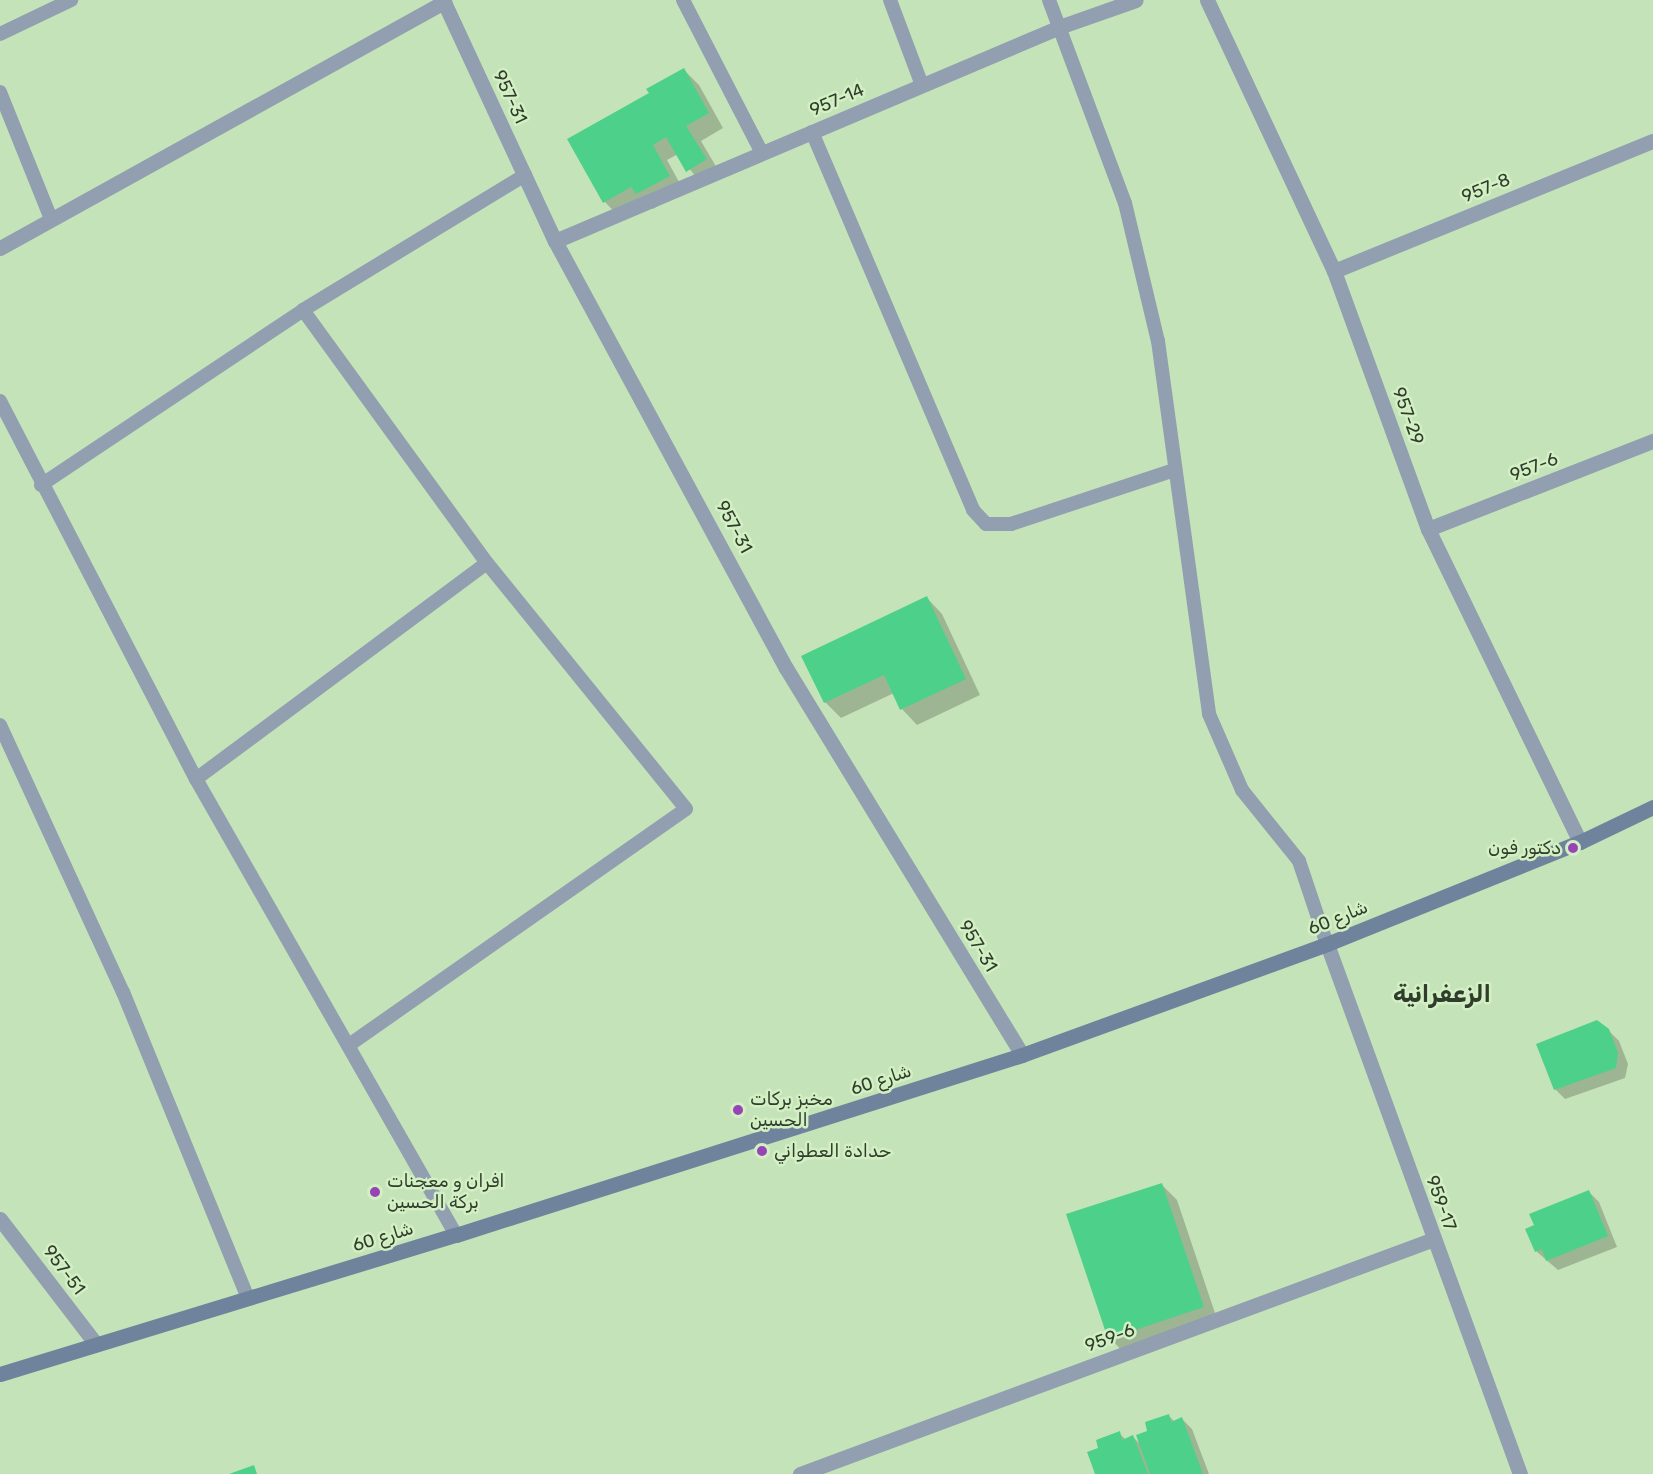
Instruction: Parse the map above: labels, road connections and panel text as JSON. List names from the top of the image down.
{
  "streets": {
    "street": [
      "957-31",
      "957-14",
      "957-8",
      "957-29",
      "957-6",
      "شارع 60",
      "959-17",
      "957-51",
      "959-6"
    ]
  },
  "crossings": [
    ["957-31", "957-14"],
    ["957-31", "شارع 60"],
    ["957-8", "957-29"],
    ["957-29", "957-6"],
    ["957-29", "شارع 60"],
    ["شارع 60", "959-17"],
    ["شارع 60", "957-51"],
    ["959-17", "959-6"]
  ],
  "districts": ["الزعفرانية"],
  "places": [
    "دكتور فون",
    "مخبز بركات الحسين",
    "حدادة العطواني",
    "افران و معجنات بركة الحسين"
  ]
}
